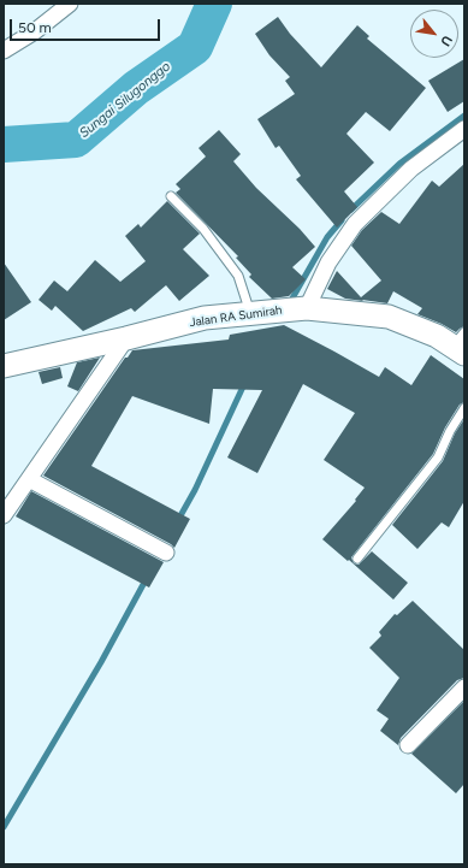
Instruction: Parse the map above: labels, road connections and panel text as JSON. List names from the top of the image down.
{
  "streets": {
    "main road": ["Jalan RA Sumirah"]
  },
  "water": ["Sungai Silugonggo"],
  "scale_bar": "50 m",
  "north": "bottom right"
}
